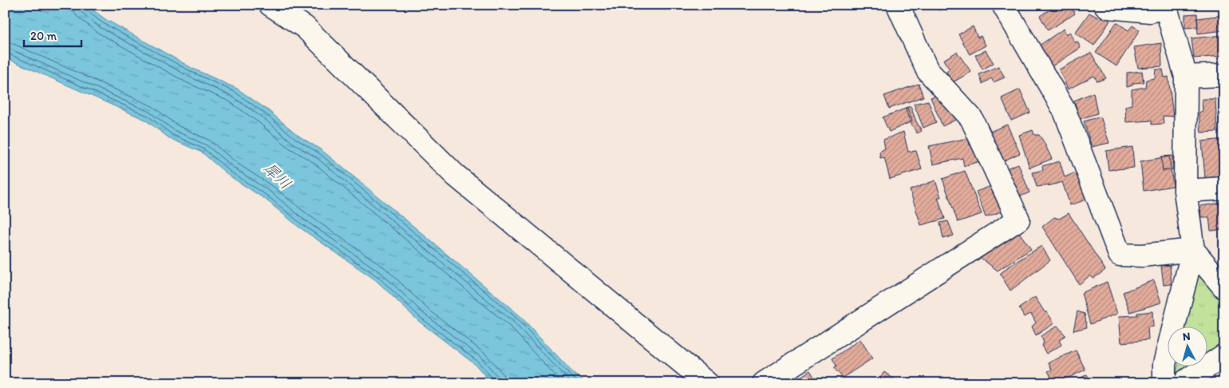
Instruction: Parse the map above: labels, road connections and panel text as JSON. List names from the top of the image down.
{
  "water": ["犀川"],
  "scale_bar": "20 m",
  "north": "top"
}
